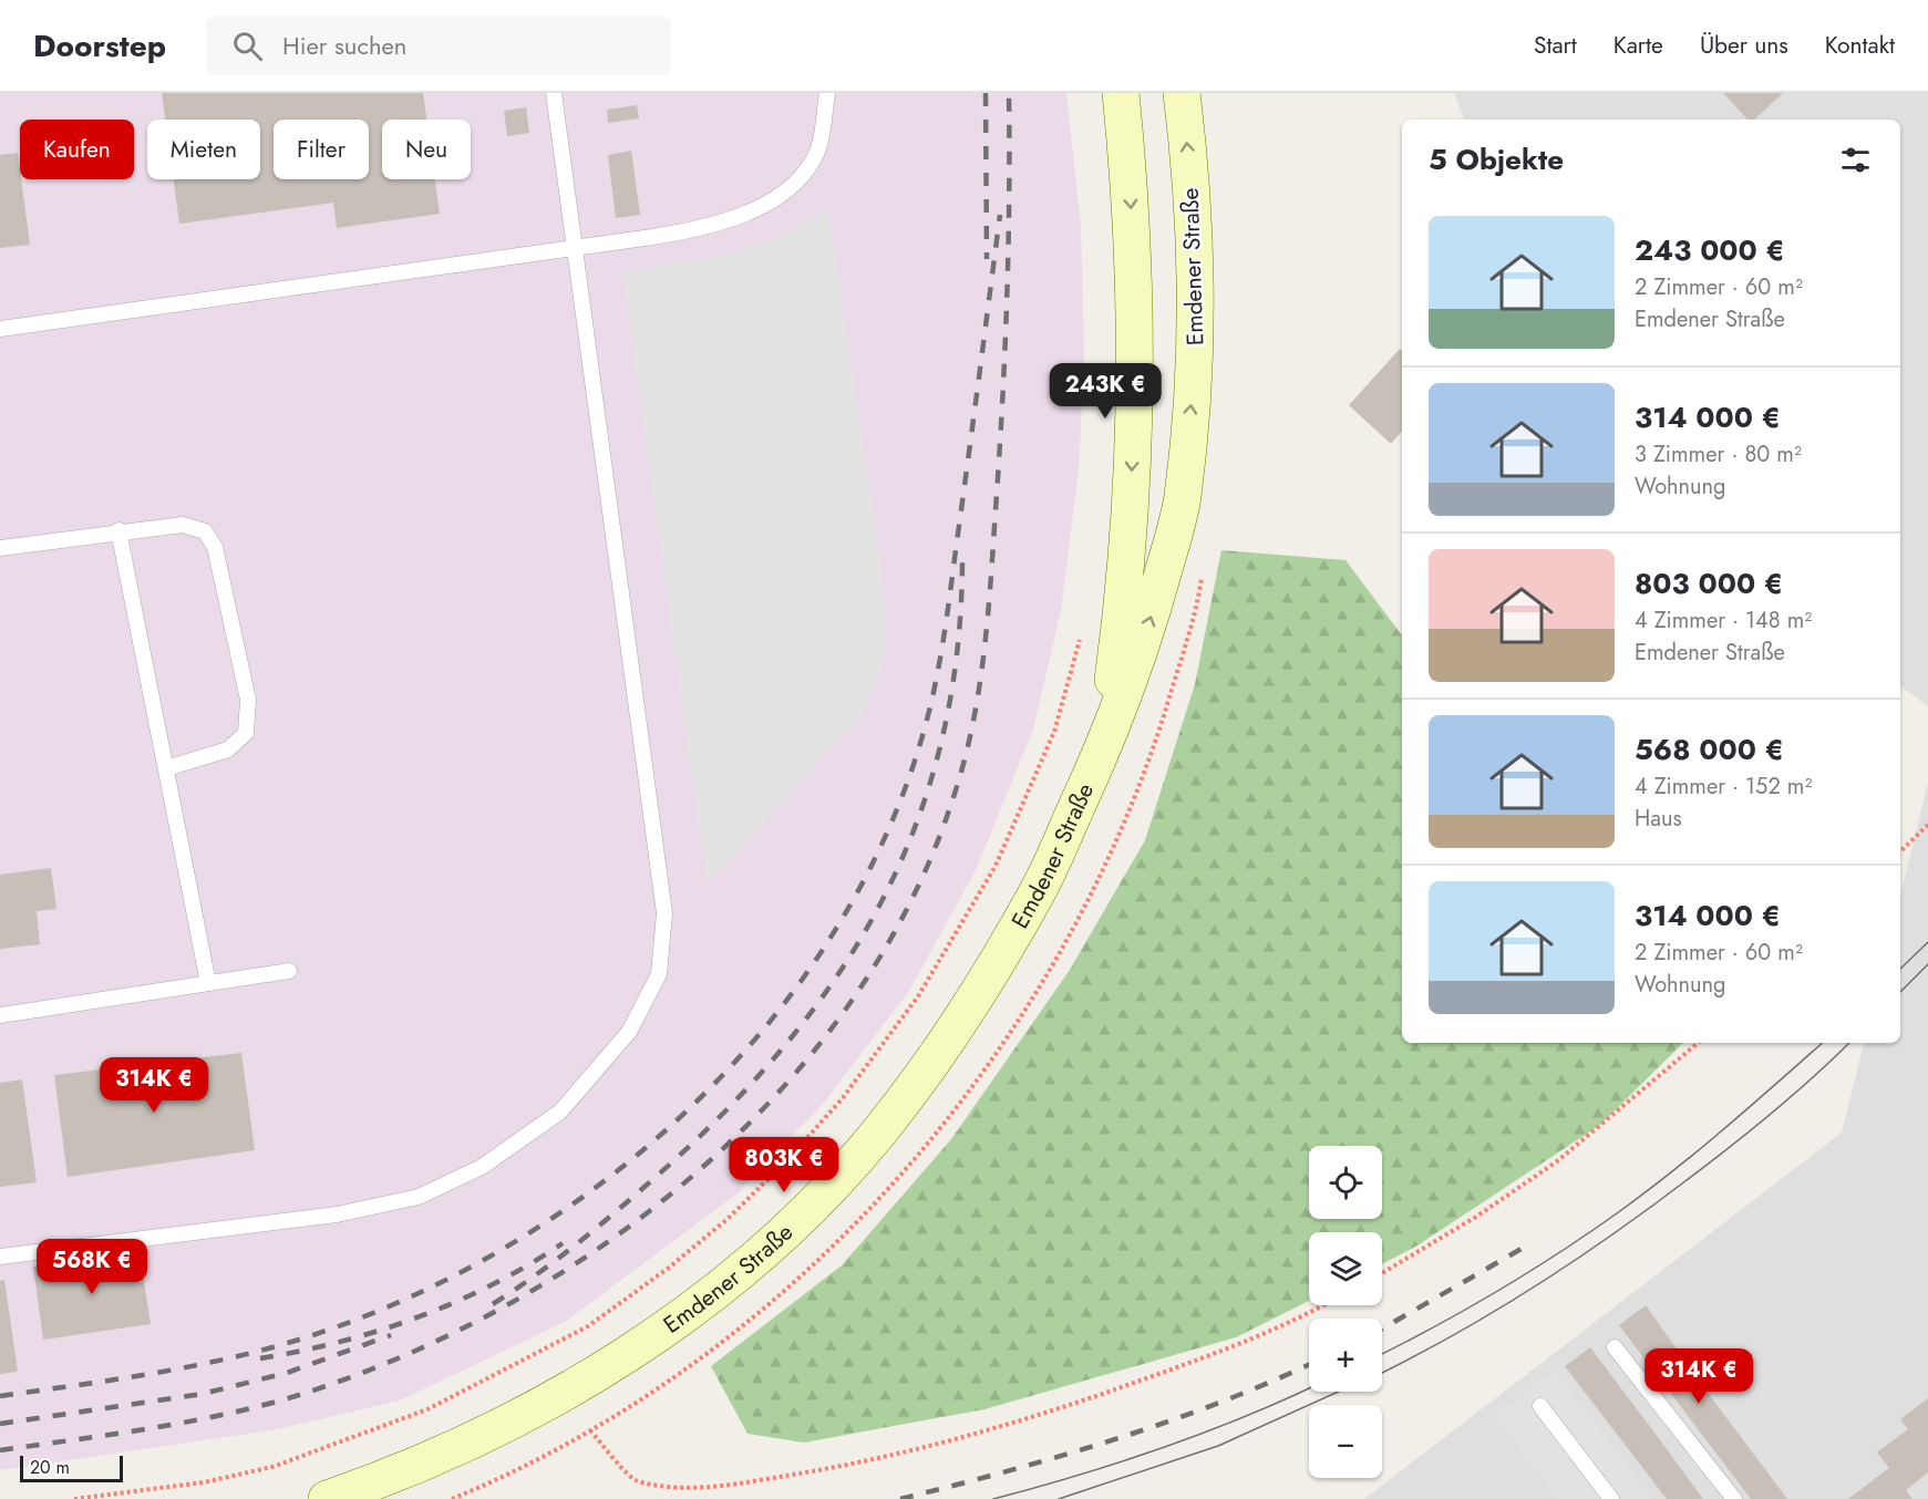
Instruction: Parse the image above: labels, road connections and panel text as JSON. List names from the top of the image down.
{
  "streets": {
    "street": ["Emdener Straße"]
  },
  "scale_bar": "20 m",
  "page": {
    "header": "Doorstep",
    "search": "Hier suchen",
    "nav": [
      "Start",
      "Karte",
      "Über uns",
      "Kontakt"
    ],
    "chip": [
      "Kaufen",
      "Mieten",
      "Filter",
      "Neu"
    ],
    "heading": "5 Objekte",
    "list": [
      {
        "name": "243 000 €",
        "note": "2 Zimmer · 60 m² · Emdener Straße"
      },
      {
        "name": "314 000 €",
        "note": "3 Zimmer · 80 m² · Wohnung"
      },
      {
        "name": "803 000 €",
        "note": "4 Zimmer · 148 m² · Emdener Straße"
      },
      {
        "name": "568 000 €",
        "note": "4 Zimmer · 152 m² · Haus"
      },
      {
        "name": "314 000 €",
        "note": "2 Zimmer · 60 m² · Wohnung"
      }
    ],
    "price": [
      "243K €",
      "314K €",
      "803K €",
      "568K €",
      "314K €"
    ],
    "map_buttons": ["+", "−"],
    "scale": "20 m"
  }
}
